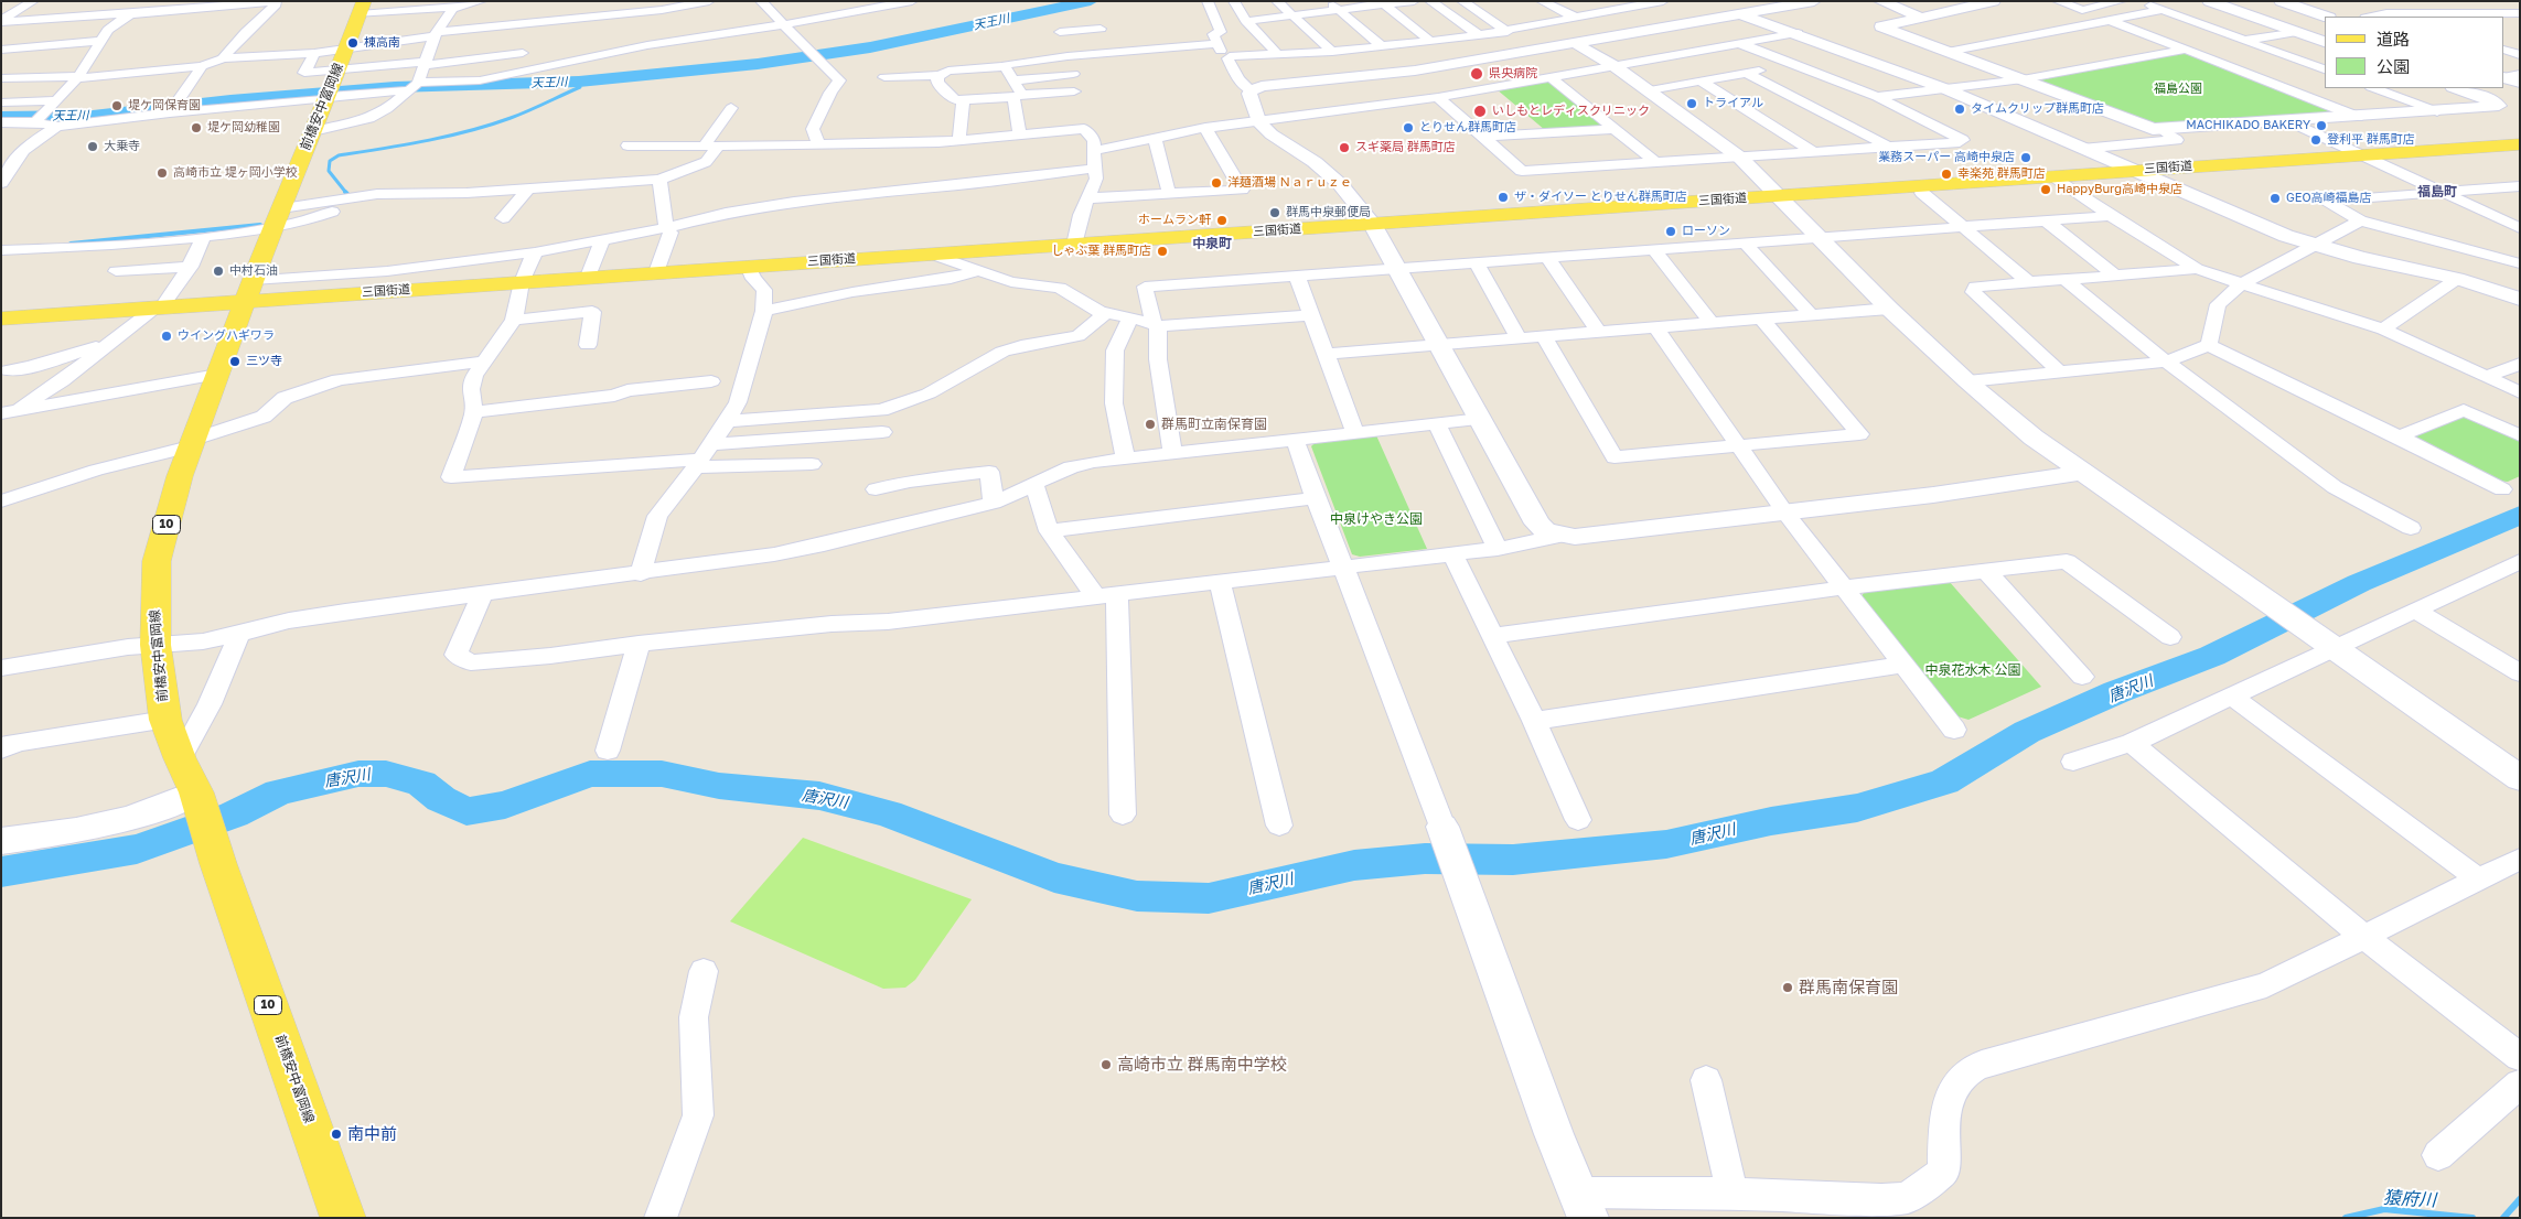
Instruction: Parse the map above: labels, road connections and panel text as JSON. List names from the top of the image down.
{
  "streets": {
    "main road": ["前橋安中富岡線", "三国街道", "10"]
  },
  "crossings": [
    ["前橋安中富岡線", "三国街道"]
  ],
  "districts": ["福島町", "中泉町"],
  "water": ["天王川", "唐沢川", "猿府川"],
  "parks": ["福島公園", "中泉けやき公園", "中泉花水木 公園"],
  "places": [
    "棟高南",
    "県央病院",
    "トライアル",
    "堤ケ岡保育園",
    "タイムクリップ群馬町店",
    "いしもとレディスクリニック",
    "MACHIKADO BAKERY",
    "堤ケ岡幼稚園",
    "とりせん群馬町店",
    "登利平 群馬町店",
    "大乗寺",
    "スギ薬局 群馬町店",
    "業務スーパー 高崎中泉店",
    "高崎市立 堤ヶ岡小学校",
    "幸楽苑 群馬町店",
    "洋麺酒場 Ｎａｒｕｚｅ",
    "HappyBurg高崎中泉店",
    "ザ・ダイソー とりせん群馬町店",
    "GEO高崎福島店",
    "群馬中泉郵便局",
    "ホームラン軒",
    "ローソン",
    "しゃぶ葉 群馬町店",
    "中村石油",
    "ウイングハギワラ",
    "三ツ寺",
    "群馬町立南保育園",
    "群馬南保育園",
    "高崎市立 群馬南中学校",
    "南中前"
  ],
  "legend": ["道路", "公園"]
}
